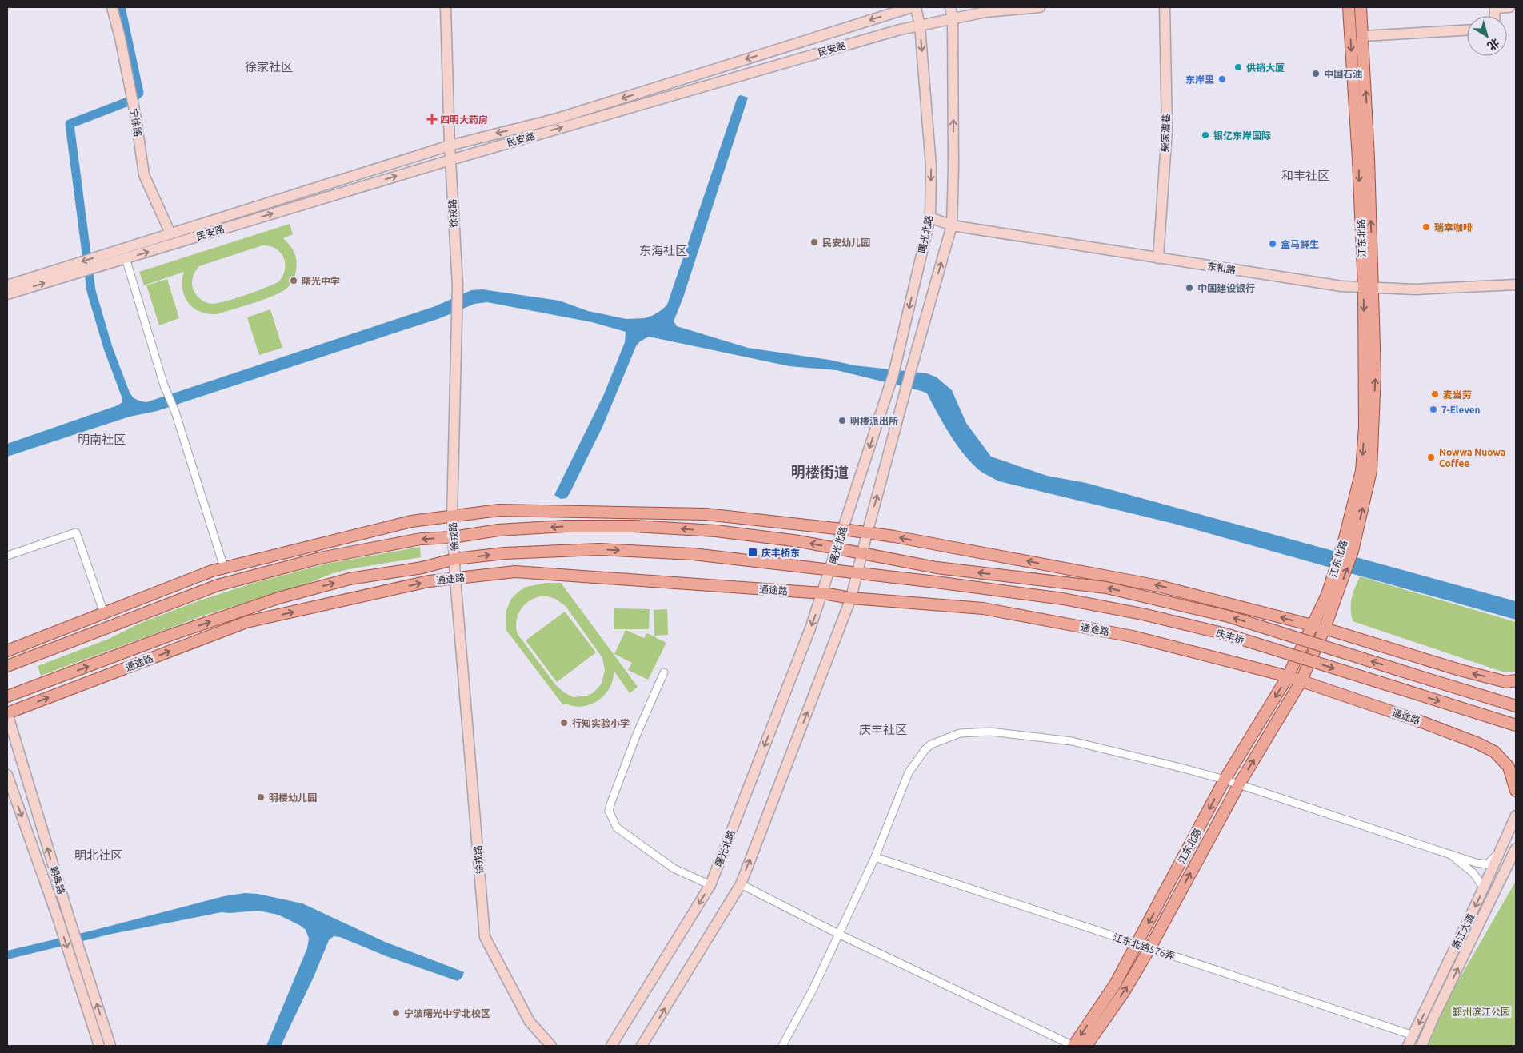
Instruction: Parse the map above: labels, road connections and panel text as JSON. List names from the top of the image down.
{
  "streets": {
    "main road": [
      "民安路",
      "宁徐路",
      "柴家漕巷",
      "徐戎路",
      "曙光北路",
      "江东北路",
      "东和路",
      "通途路",
      "庆丰桥",
      "朝晖路",
      "甬江大道"
    ],
    "street": ["江东北路576弄"]
  },
  "crossings": [
    ["民安路", "宁徐路"],
    ["民安路", "徐戎路"],
    ["民安路", "曙光北路"],
    ["柴家漕巷", "东和路"],
    ["徐戎路", "通途路"],
    ["曙光北路", "东和路"],
    ["曙光北路", "通途路"],
    ["江东北路", "东和路"],
    ["江东北路", "通途路"],
    ["江东北路", "江东北路576弄"],
    ["通途路", "庆丰桥"],
    ["通途路", "朝晖路"],
    ["甬江大道", "江东北路576弄"]
  ],
  "districts": [
    "徐家社区",
    "和丰社区",
    "东海社区",
    "明南社区",
    "明楼街道",
    "庆丰社区",
    "明北社区"
  ],
  "parks": ["鄞州滨江公园"],
  "places": {
    "other": [
      "供销大厦",
      "中国石油",
      "东岸里",
      "银亿东岸国际",
      "瑞幸咖啡",
      "民安幼儿园",
      "盒马鲜生",
      "曙光中学",
      "中国建设银行",
      "麦当劳",
      "7-Eleven",
      "明楼派出所",
      "Nowwa Nuowa Coffee",
      "行知实验小学",
      "明楼幼儿园",
      "宁波曙光中学北校区"
    ],
    "health": ["四明大药房"],
    "transit": ["庆丰桥东"]
  },
  "north": "bottom right"
}
